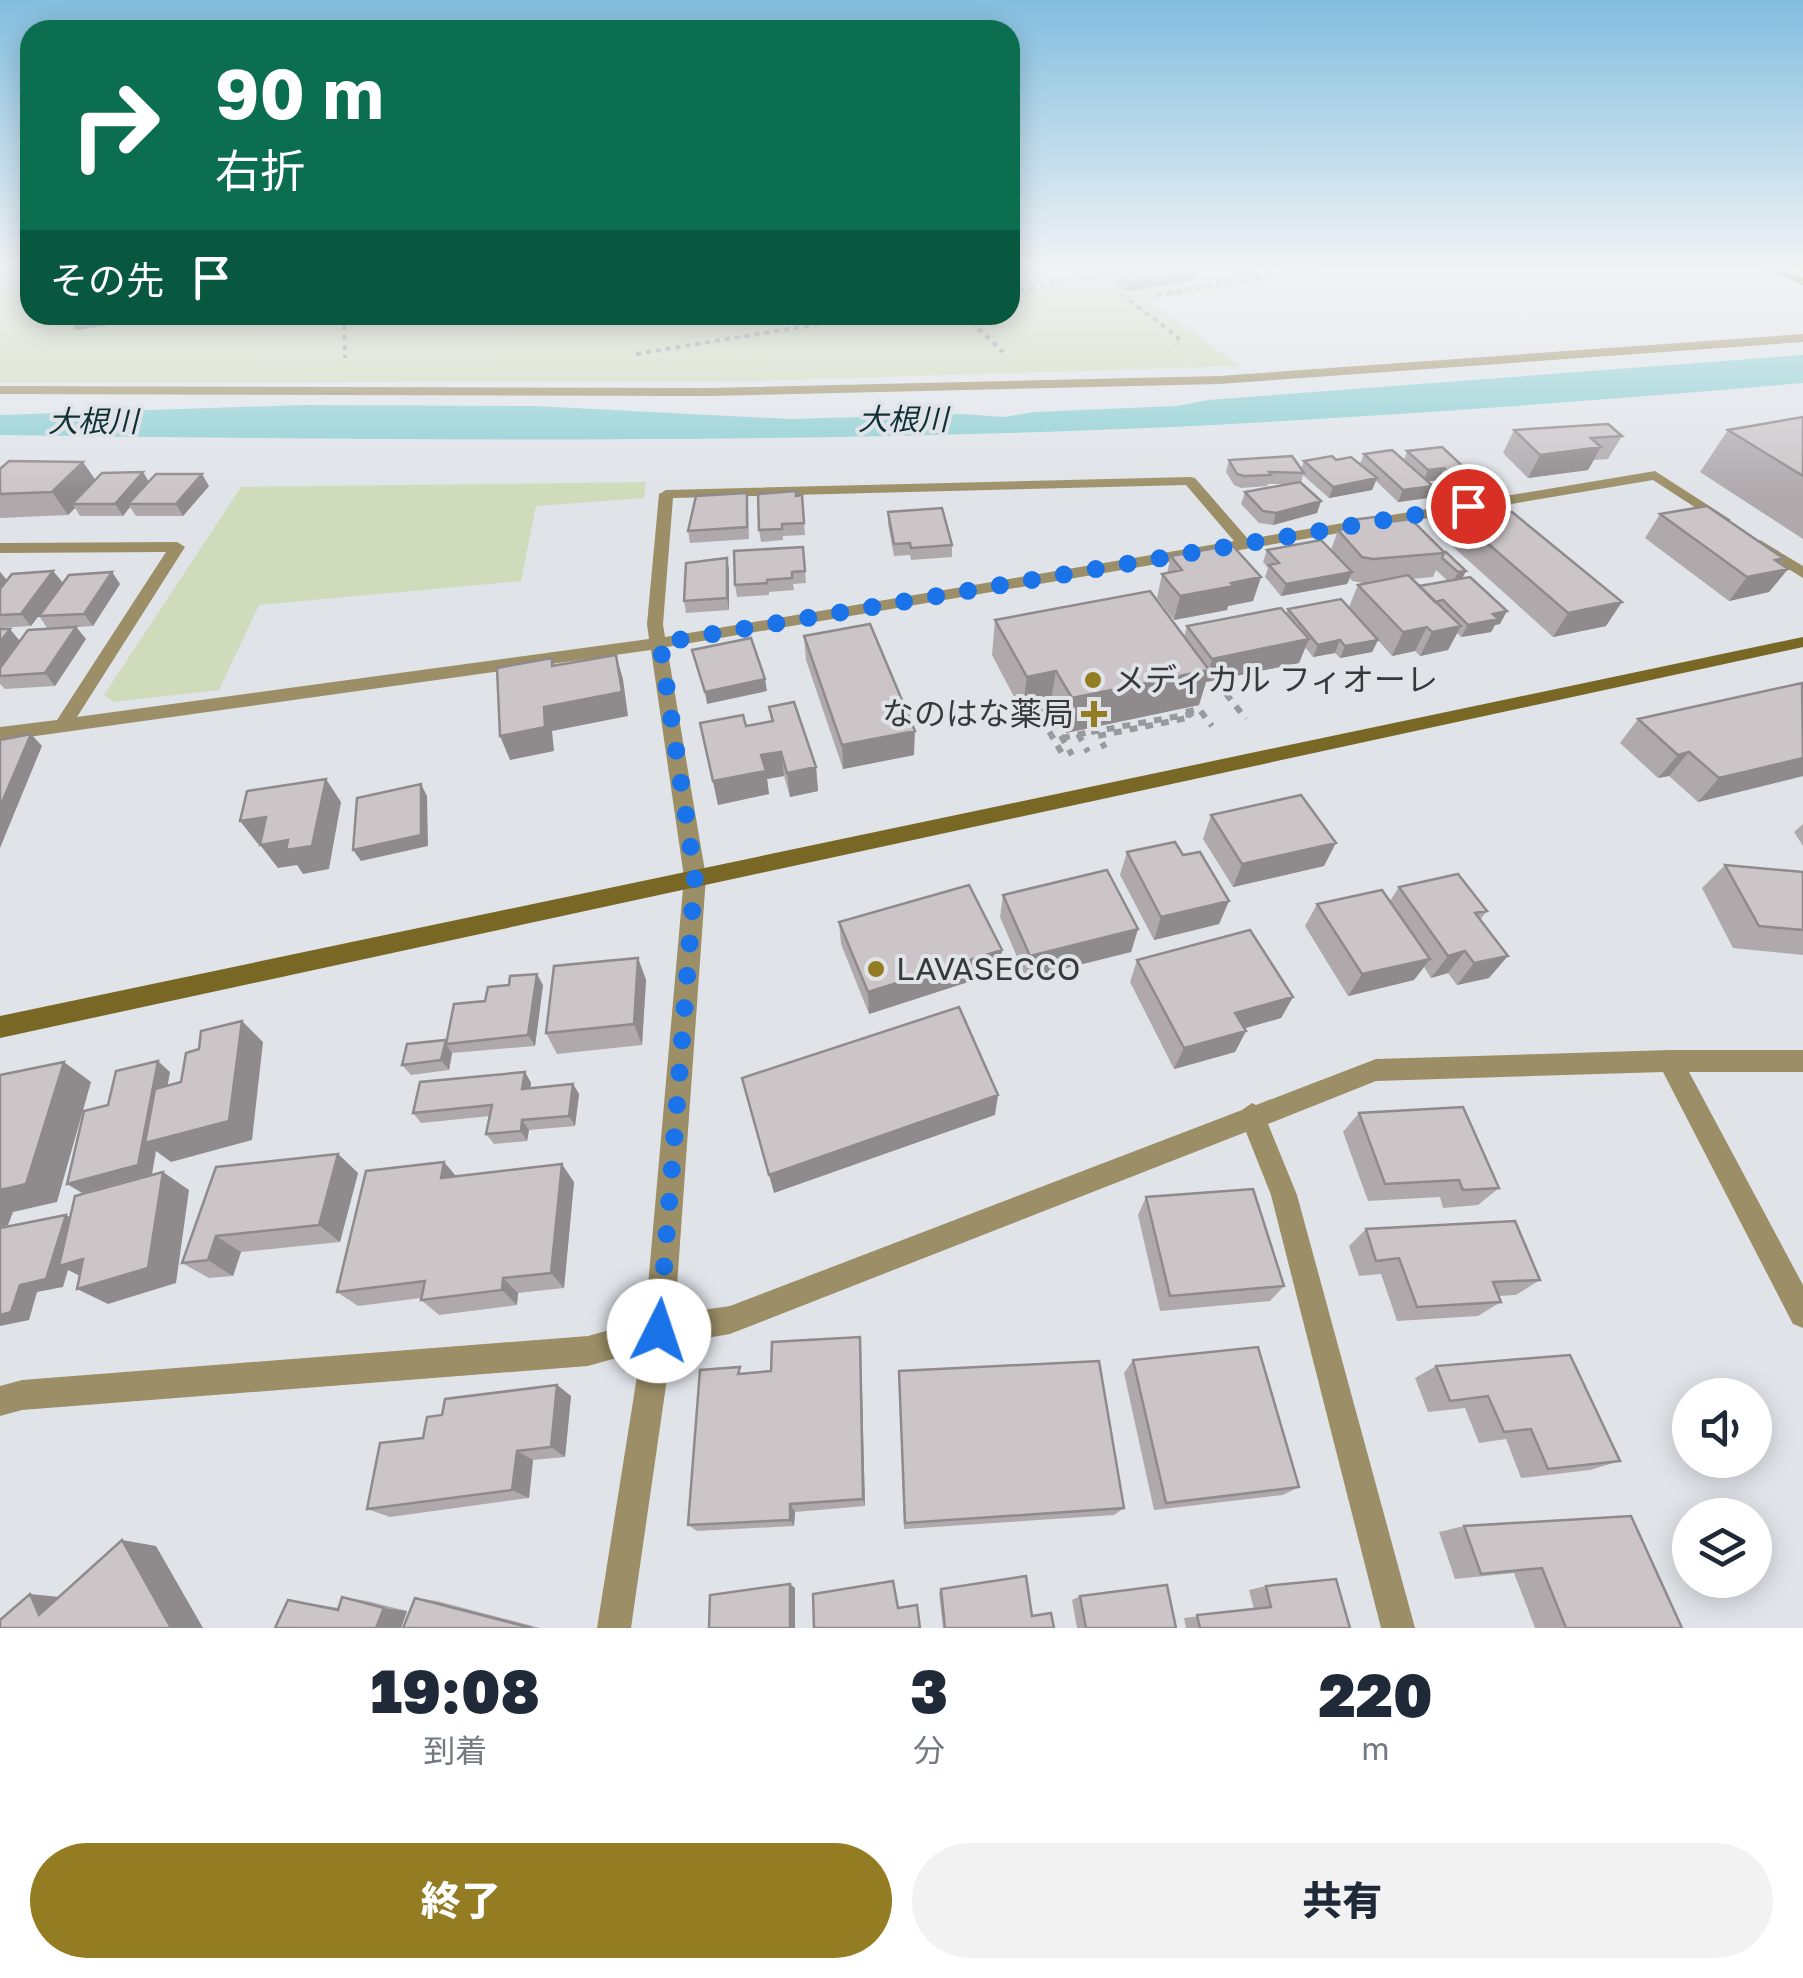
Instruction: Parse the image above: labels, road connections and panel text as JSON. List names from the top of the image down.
{
  "water": ["大根川"],
  "places": {
    "other": ["メディカル フィオーレ", "LAVASECCO"],
    "health": ["なのはな薬局"]
  },
  "page": {
    "turn": ["90 m", "右折"],
    "then": "その先",
    "eta": [
      "19:08",
      "到着",
      "3",
      "分",
      "220",
      "m"
    ],
    "buttons": ["終了", "共有"]
  }
}
